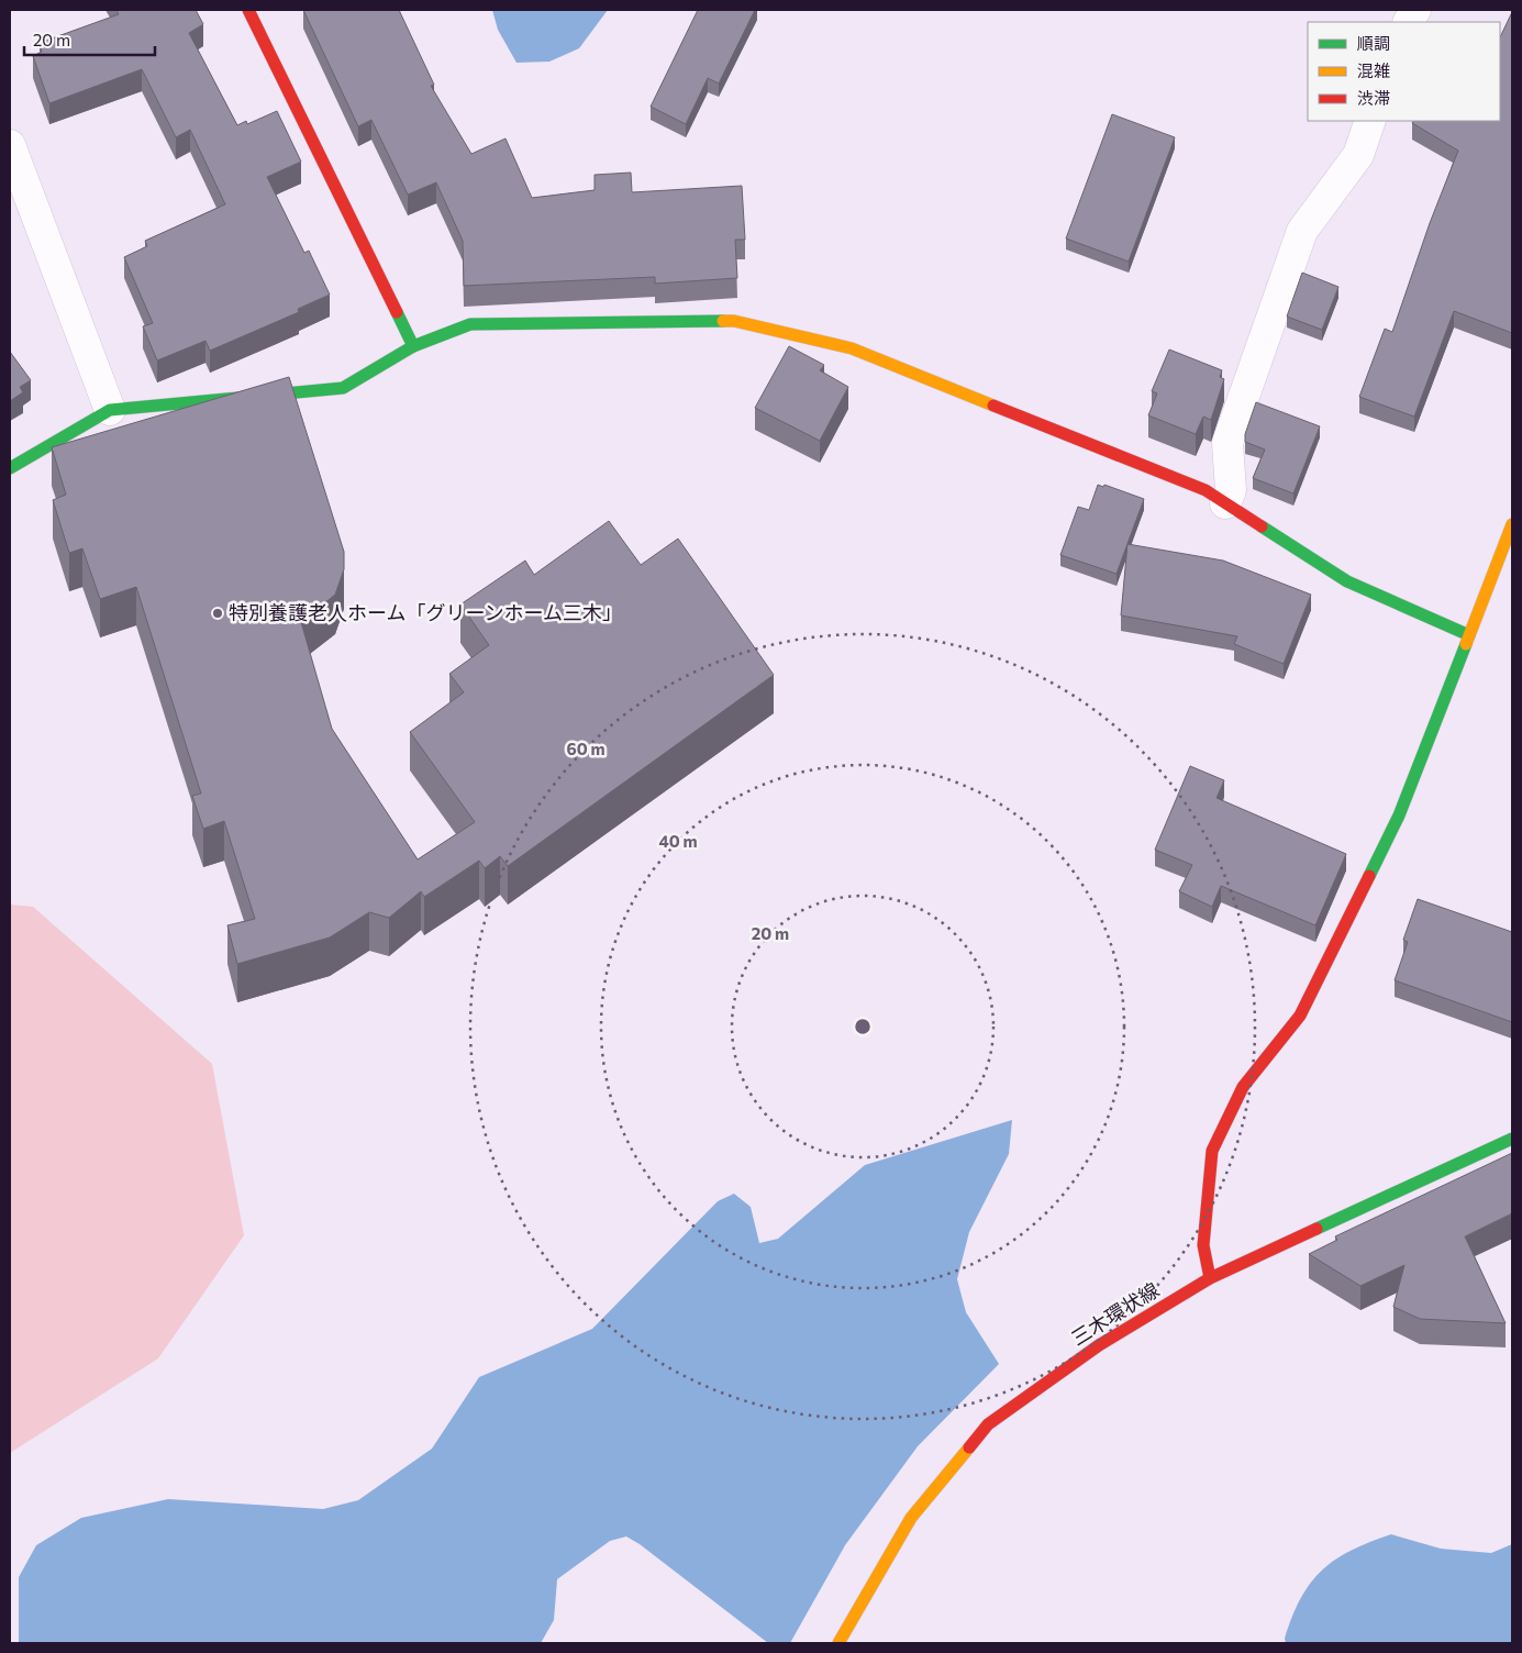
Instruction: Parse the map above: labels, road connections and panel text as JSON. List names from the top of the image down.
{
  "streets": {
    "street": ["三木環状線"]
  },
  "places": ["特別養護老人ホーム「グリーンホーム三木」"],
  "legend": ["順調", "混雑", "渋滞"],
  "scale_bar": "20 m",
  "rings": ["60 m", "40 m", "20 m"]
}
